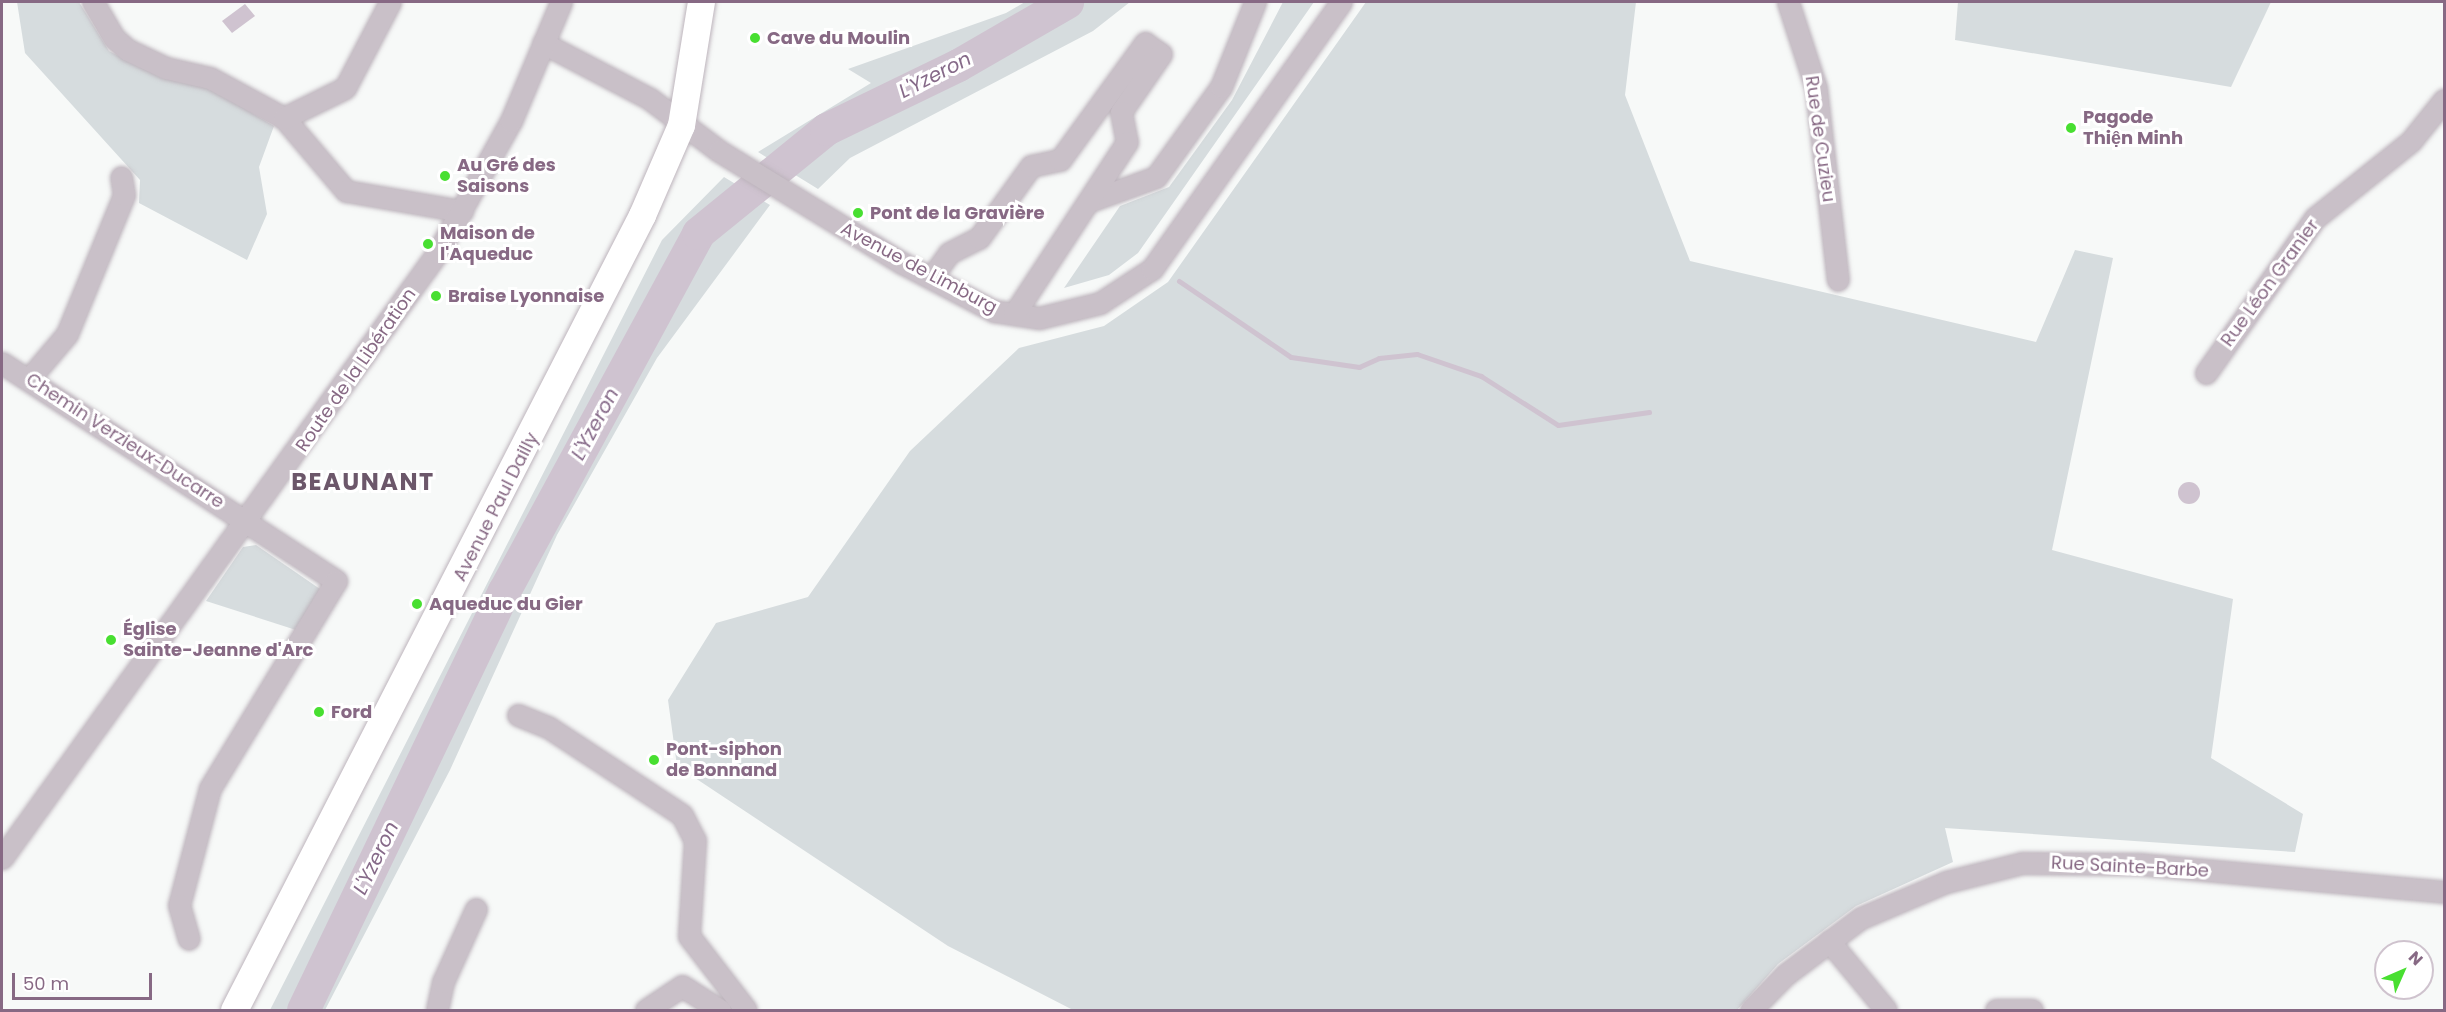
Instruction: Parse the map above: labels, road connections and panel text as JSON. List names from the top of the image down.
{
  "streets": {
    "main road": ["Avenue Paul Dailly"],
    "street": [
      "Rue de Cuzieu",
      "Avenue de Limburg",
      "Rue Léon Granier",
      "Route de la Libération",
      "Chemin Verzieux-Ducarre",
      "Rue Sainte-Barbe"
    ]
  },
  "crossings": [
    ["Avenue de Limburg", "Route de la Libération"],
    ["Avenue de Limburg", "Avenue Paul Dailly"],
    ["Route de la Libération", "Chemin Verzieux-Ducarre"]
  ],
  "districts": ["BEAUNANT"],
  "water": ["L'Yzeron"],
  "places": [
    "Cave du Moulin",
    "Pagode Thiện Minh",
    "Au Gré des Saisons",
    "Pont de la Gravière",
    "Maison de l'Aqueduc",
    "Braise Lyonnaise",
    "Aqueduc du Gier",
    "Église Sainte-Jeanne d'Arc",
    "Ford",
    "Pont-siphon de Bonnand"
  ],
  "scale_bar": "50 m",
  "north": "top right"
}
